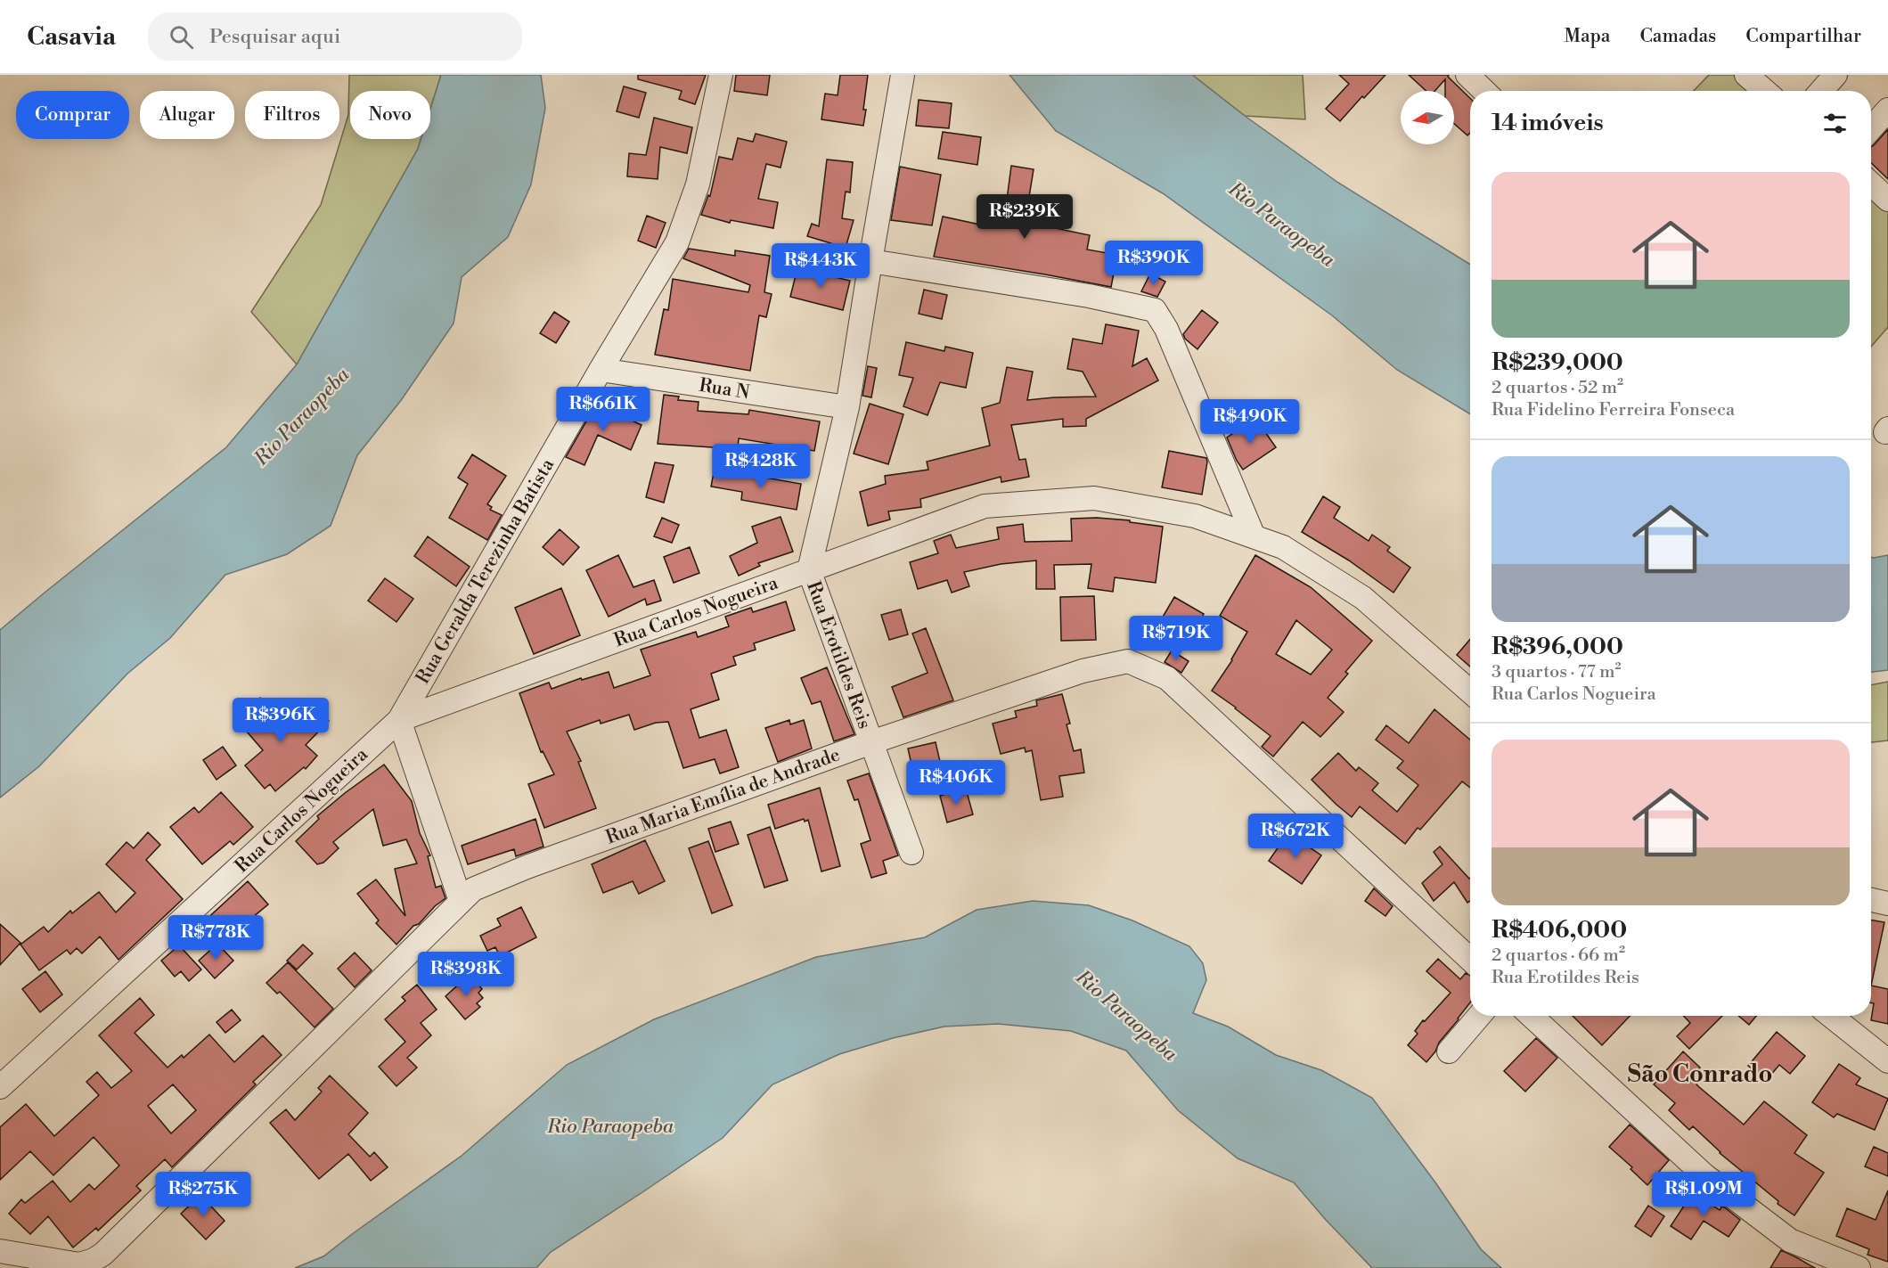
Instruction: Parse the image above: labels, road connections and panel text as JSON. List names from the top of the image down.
{
  "streets": {
    "street": [
      "Rua N",
      "Rua Geralda Terezinha Batista",
      "Rua Carlos Nogueira",
      "Rua Erotildes Reis",
      "Rua Maria Emília de Andrade"
    ]
  },
  "crossings": [
    ["Rua N", "Rua Geralda Terezinha Batista"],
    ["Rua N", "Rua Erotildes Reis"],
    ["Rua Geralda Terezinha Batista", "Rua Carlos Nogueira"],
    ["Rua Carlos Nogueira", "Rua Erotildes Reis"],
    ["Rua Erotildes Reis", "Rua Maria Emília de Andrade"]
  ],
  "districts": ["São Conrado"],
  "water": ["Rio Paraopeba"],
  "north": "left",
  "page": {
    "header": "Casavia",
    "search": "Pesquisar aqui",
    "nav": ["Mapa", "Camadas", "Compartilhar"],
    "chip": [
      "Comprar",
      "Alugar",
      "Filtros",
      "Novo"
    ],
    "heading": "14 imóveis",
    "list": [
      {
        "name": "R$239,000",
        "note": "2 quartos · 52 m² · Rua Fidelino Ferreira Fonseca"
      },
      {
        "name": "R$396,000",
        "note": "3 quartos · 77 m² · Rua Carlos Nogueira"
      },
      {
        "name": "R$406,000",
        "note": "2 quartos · 66 m² · Rua Erotildes Reis"
      }
    ],
    "price": [
      "R$239K",
      "R$390K",
      "R$443K",
      "R$661K",
      "R$490K",
      "R$428K",
      "R$719K",
      "R$396K",
      "R$406K",
      "R$672K",
      "R$778K",
      "R$398K",
      "R$275K",
      "R$1.09M"
    ]
  }
}
